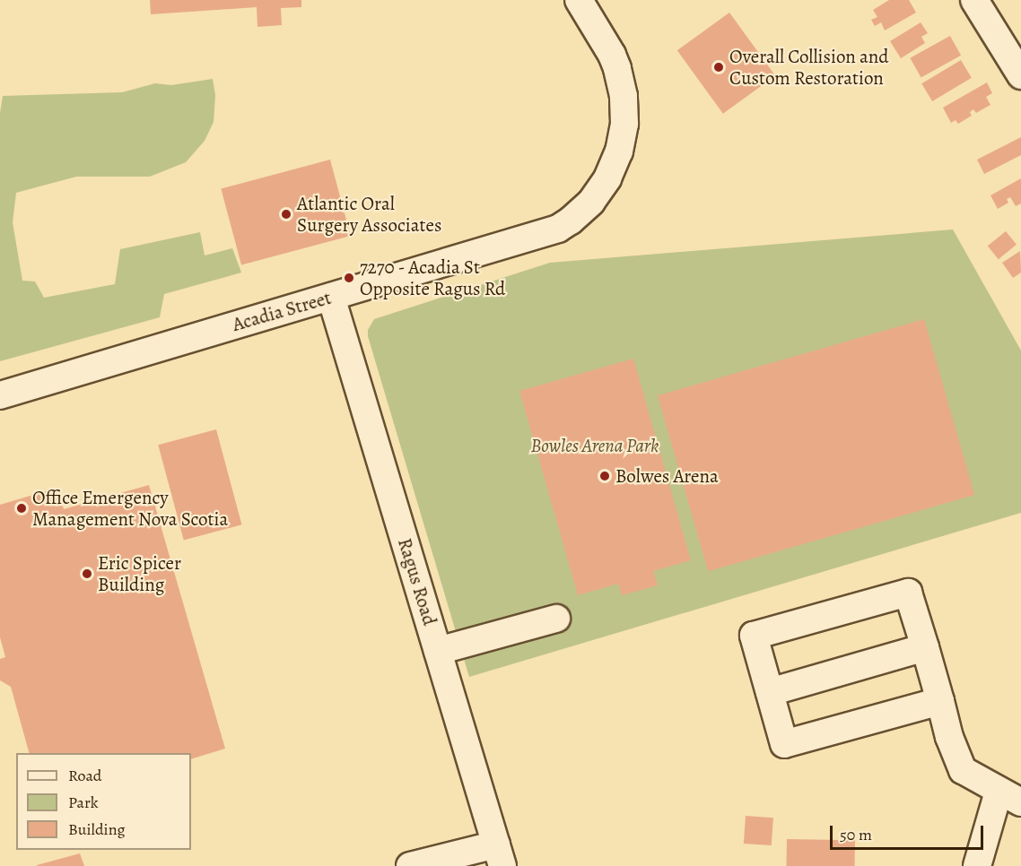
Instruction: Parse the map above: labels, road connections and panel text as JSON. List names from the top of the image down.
{
  "streets": {
    "street": ["Acadia Street", "Ragus Road"]
  },
  "crossings": [
    ["Acadia Street", "Ragus Road"]
  ],
  "parks": ["Bowles Arena Park"],
  "places": [
    "Overall Collision and Custom Restoration",
    "Atlantic Oral Surgery Associates",
    "7270 - Acadia St Opposite Ragus Rd",
    "Bolwes Arena",
    "Office Emergency Management Nova Scotia",
    "Eric Spicer Building"
  ],
  "legend": ["Road", "Park", "Building"],
  "scale_bar": "50 m"
}
